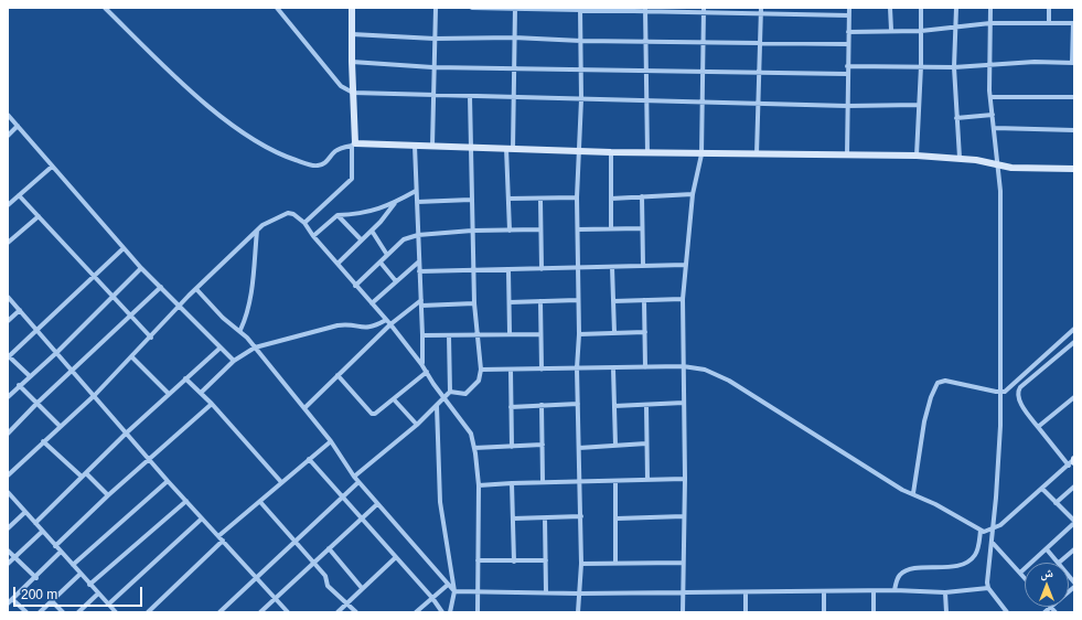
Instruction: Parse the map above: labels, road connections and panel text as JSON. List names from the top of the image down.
{
  "scale_bar": "200 m",
  "north": "top"
}
